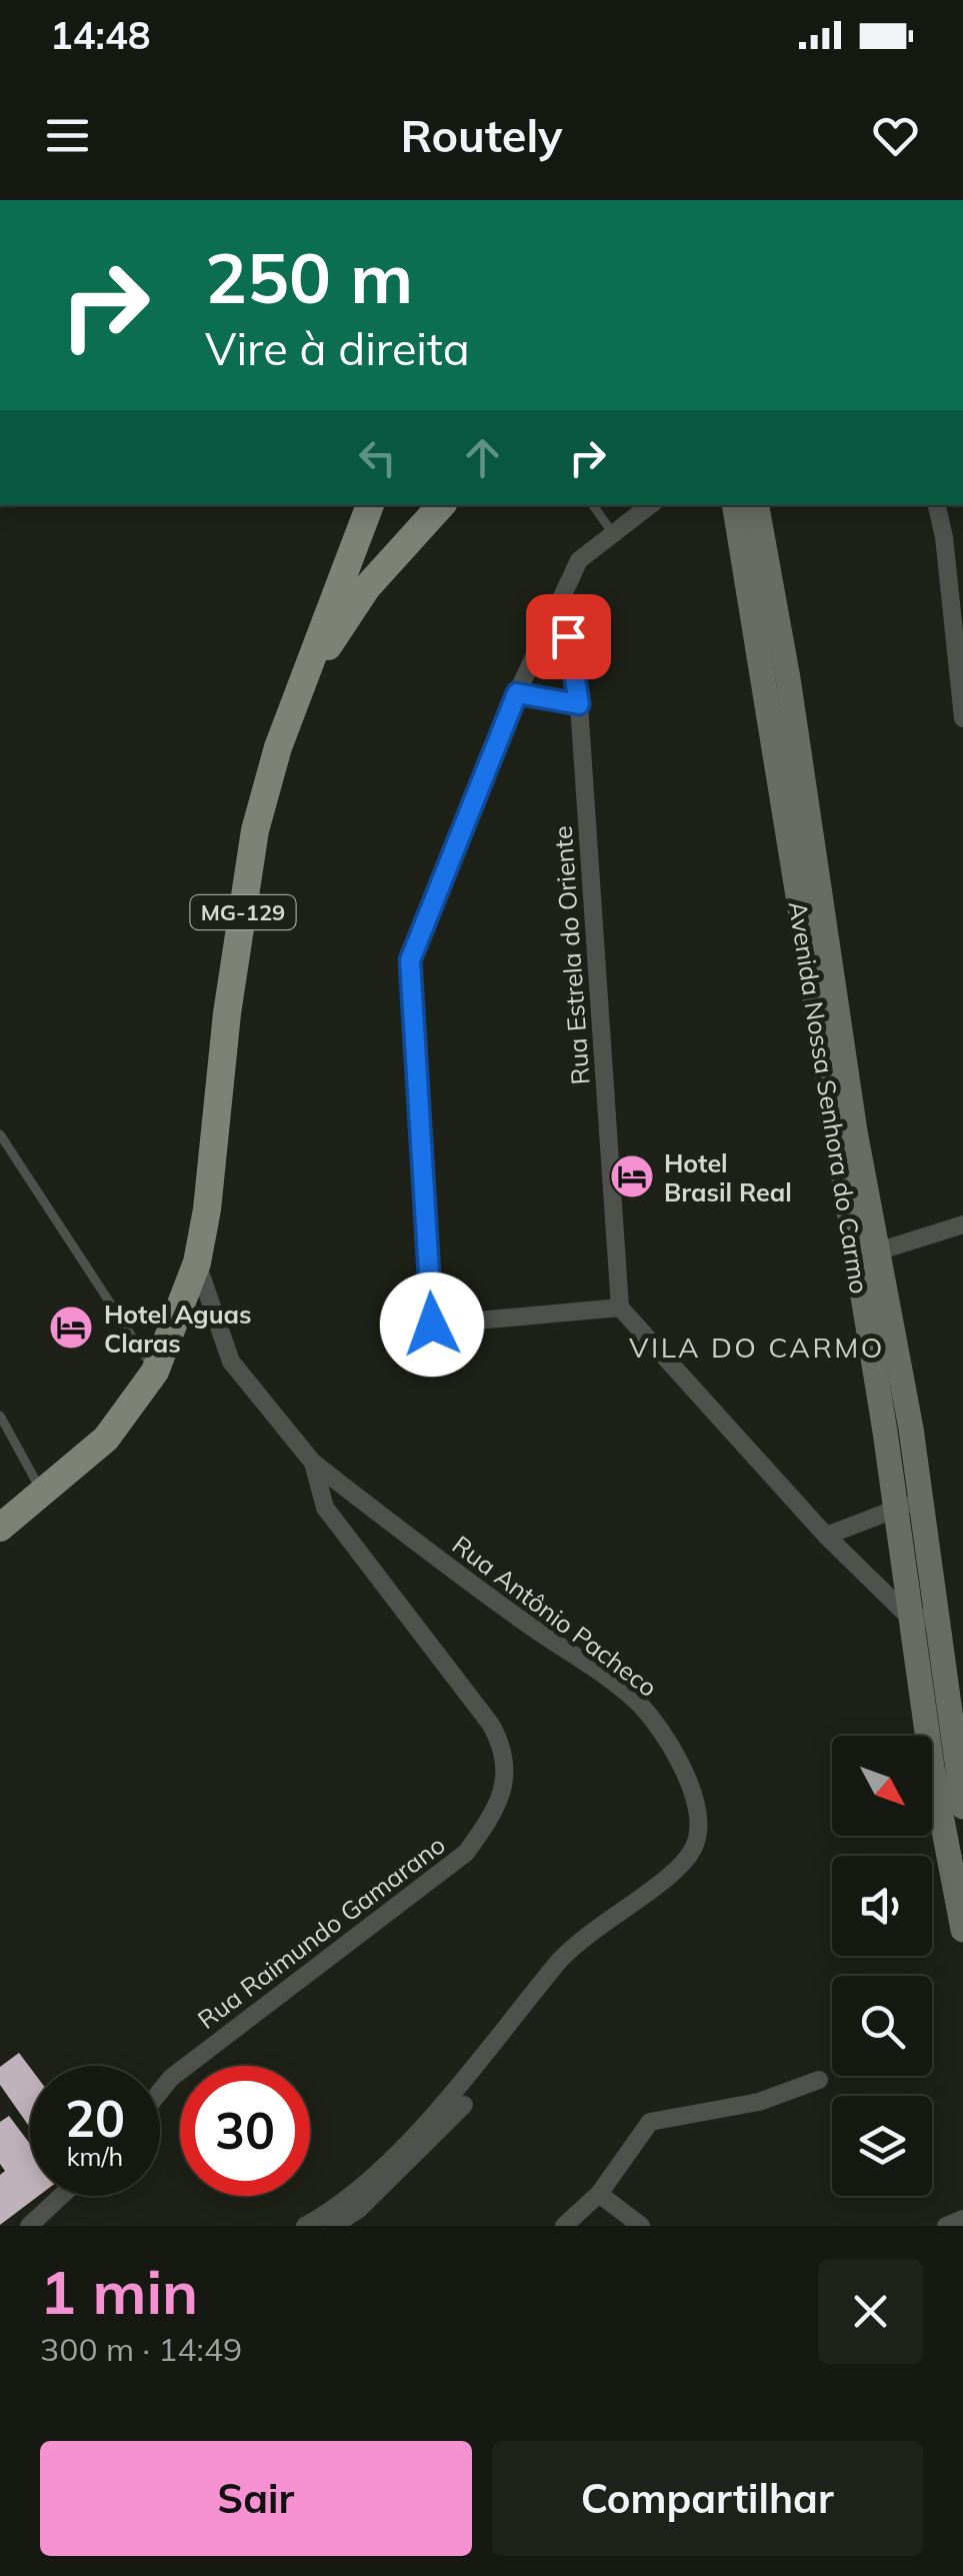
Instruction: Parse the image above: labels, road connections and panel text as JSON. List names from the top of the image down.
{
  "streets": {
    "main road": ["MG-129"],
    "street": [
      "Rua Estrela do Oriente",
      "Avenida Nossa Senhora do Carmo",
      "Rua Antônio Pacheco",
      "Rua Raimundo Gamarano"
    ]
  },
  "crossings": [
    ["MG-129", "Rua Raimundo Gamarano"],
    ["Rua Antônio Pacheco", "Rua Raimundo Gamarano"]
  ],
  "districts": ["VILA DO CARMO"],
  "places": {
    "hotel": ["Hotel Brasil Real", "Hotel Aguas Claras"]
  },
  "north": "bottom right",
  "page": {
    "status": "14:48",
    "header": "Routely",
    "turn": ["250 m", "Vire à direita"],
    "speed": "20 km/h",
    "limit": "30",
    "heading": ["1 min", "300 m · 14:49"],
    "buttons": ["Sair", "Compartilhar"]
  }
}
